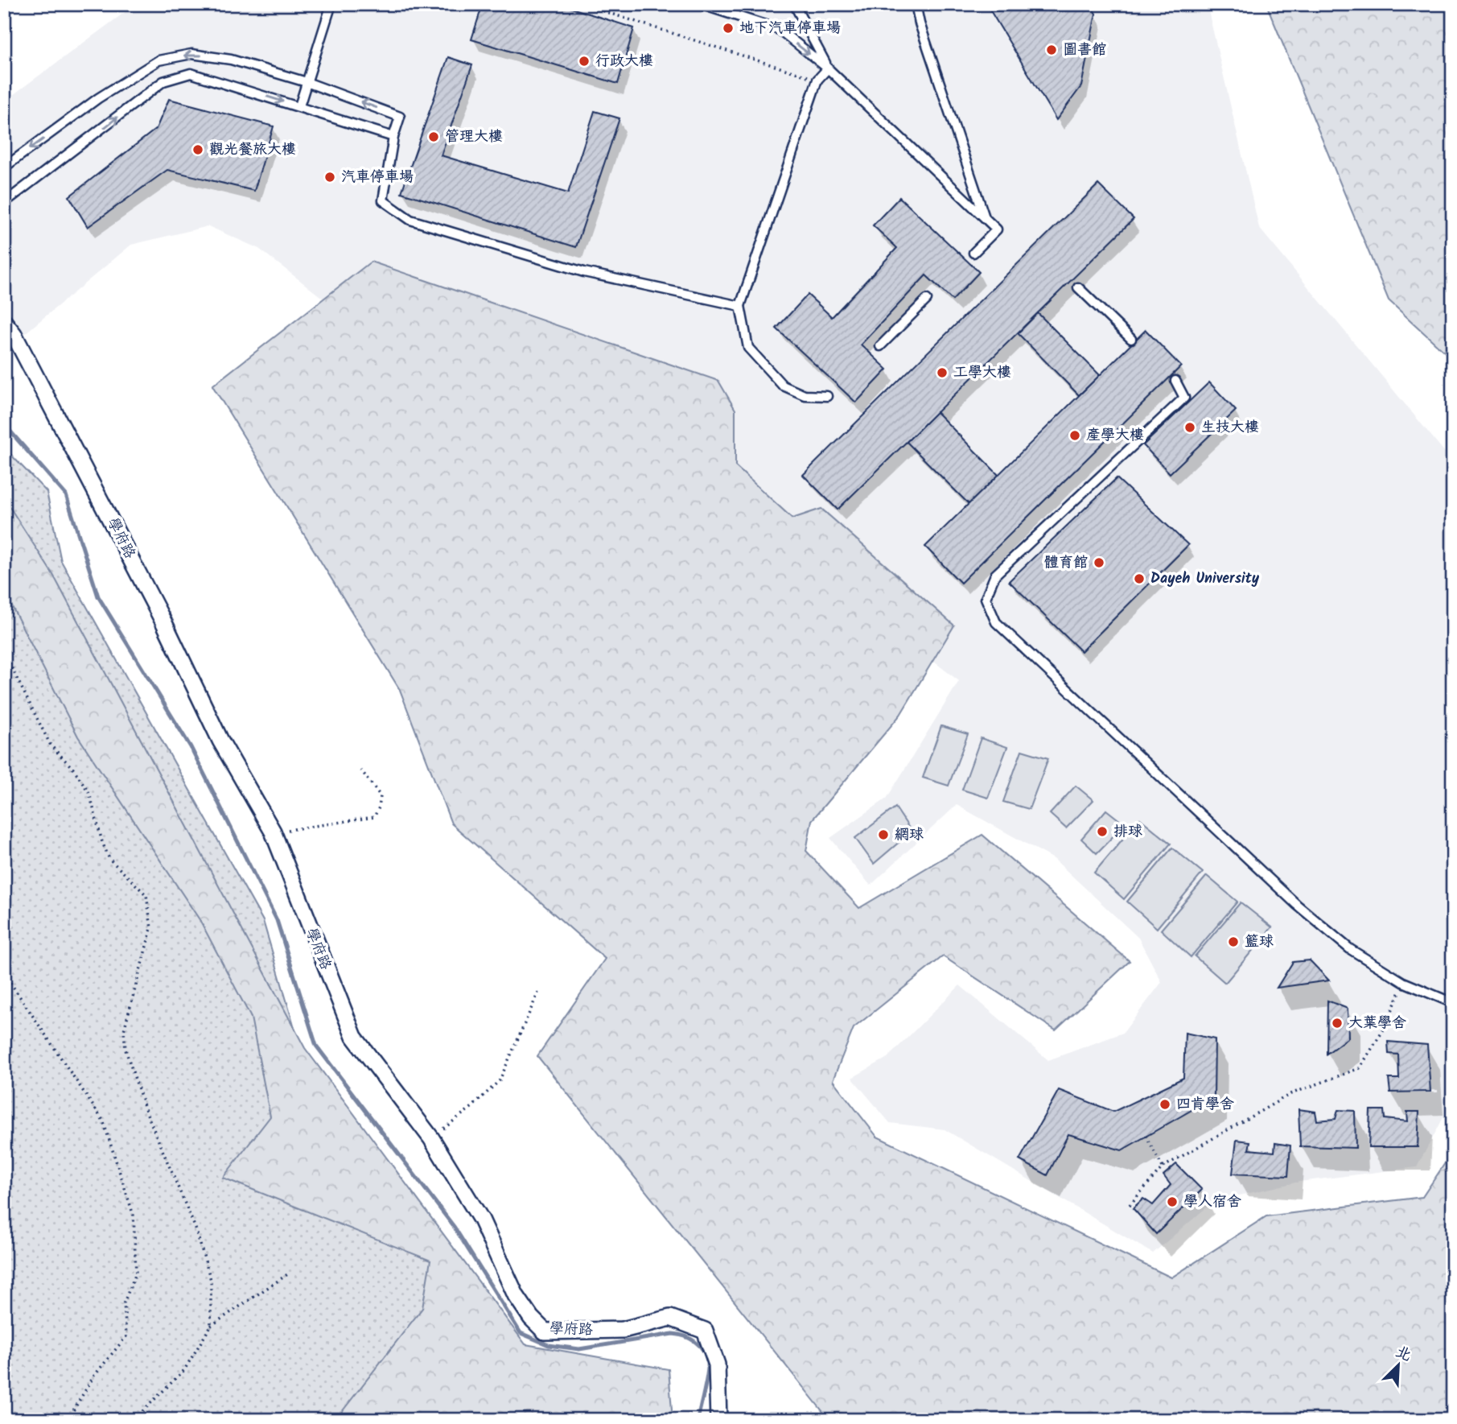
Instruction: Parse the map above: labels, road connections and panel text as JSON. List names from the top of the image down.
{
  "streets": {
    "street": ["學府路"]
  },
  "places": [
    "地下汽車停車場",
    "圖書館",
    "行政大樓",
    "管理大樓",
    "觀光餐旅大樓",
    "汽車停車場",
    "工學大樓",
    "生技大樓",
    "產學大樓",
    "體育館",
    "Dayeh University",
    "排球",
    "網球",
    "籃球",
    "大葉學舍",
    "四肯學舍",
    "學人宿舍"
  ],
  "north": "top right"
}
